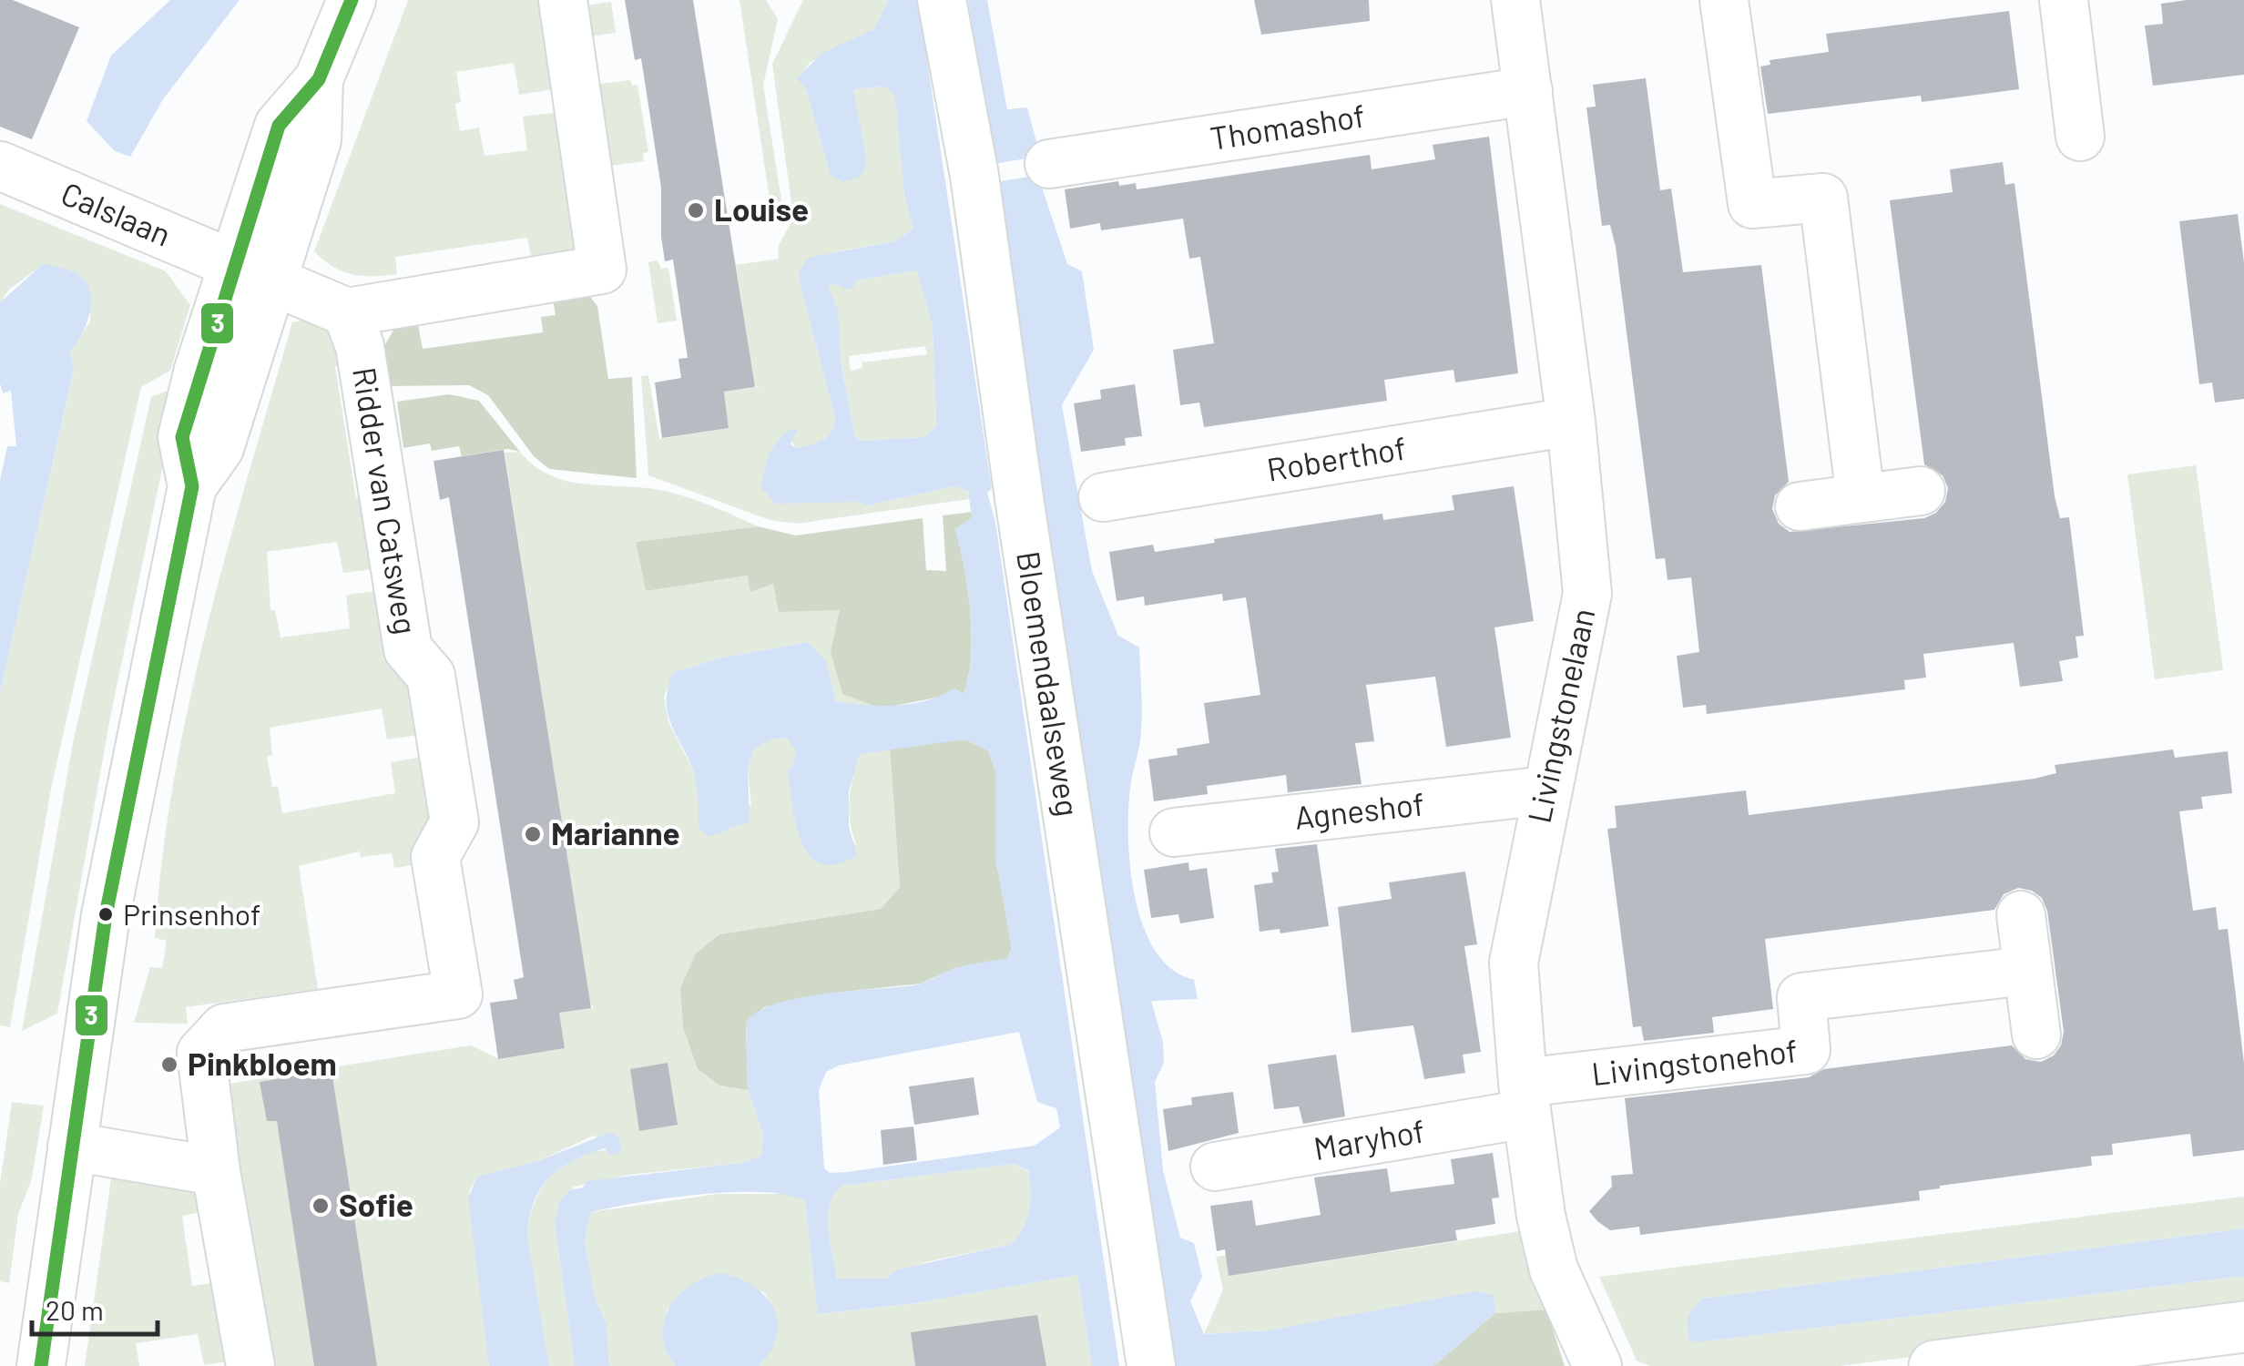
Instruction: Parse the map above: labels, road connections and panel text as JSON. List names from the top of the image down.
{
  "streets": {
    "street": [
      "Thomashof",
      "Calslaan",
      "Roberthof",
      "Ridder van Catsweg",
      "Bloemendaalseweg",
      "Livingstonelaan",
      "Agneshof",
      "Livingstonehof",
      "Maryhof"
    ]
  },
  "crossings": [
    ["Thomashof", "Livingstonelaan"],
    ["Roberthof", "Livingstonelaan"],
    ["Livingstonelaan", "Agneshof"],
    ["Livingstonelaan", "Livingstonehof"],
    ["Livingstonelaan", "Maryhof"],
    ["Livingstonehof", "Maryhof"]
  ],
  "places": [
    "Louise",
    "Marianne",
    "Prinsenhof",
    "Pinkbloem",
    "Sofie"
  ],
  "lines": ["transit line 3"],
  "scale_bar": "20 m"
}
